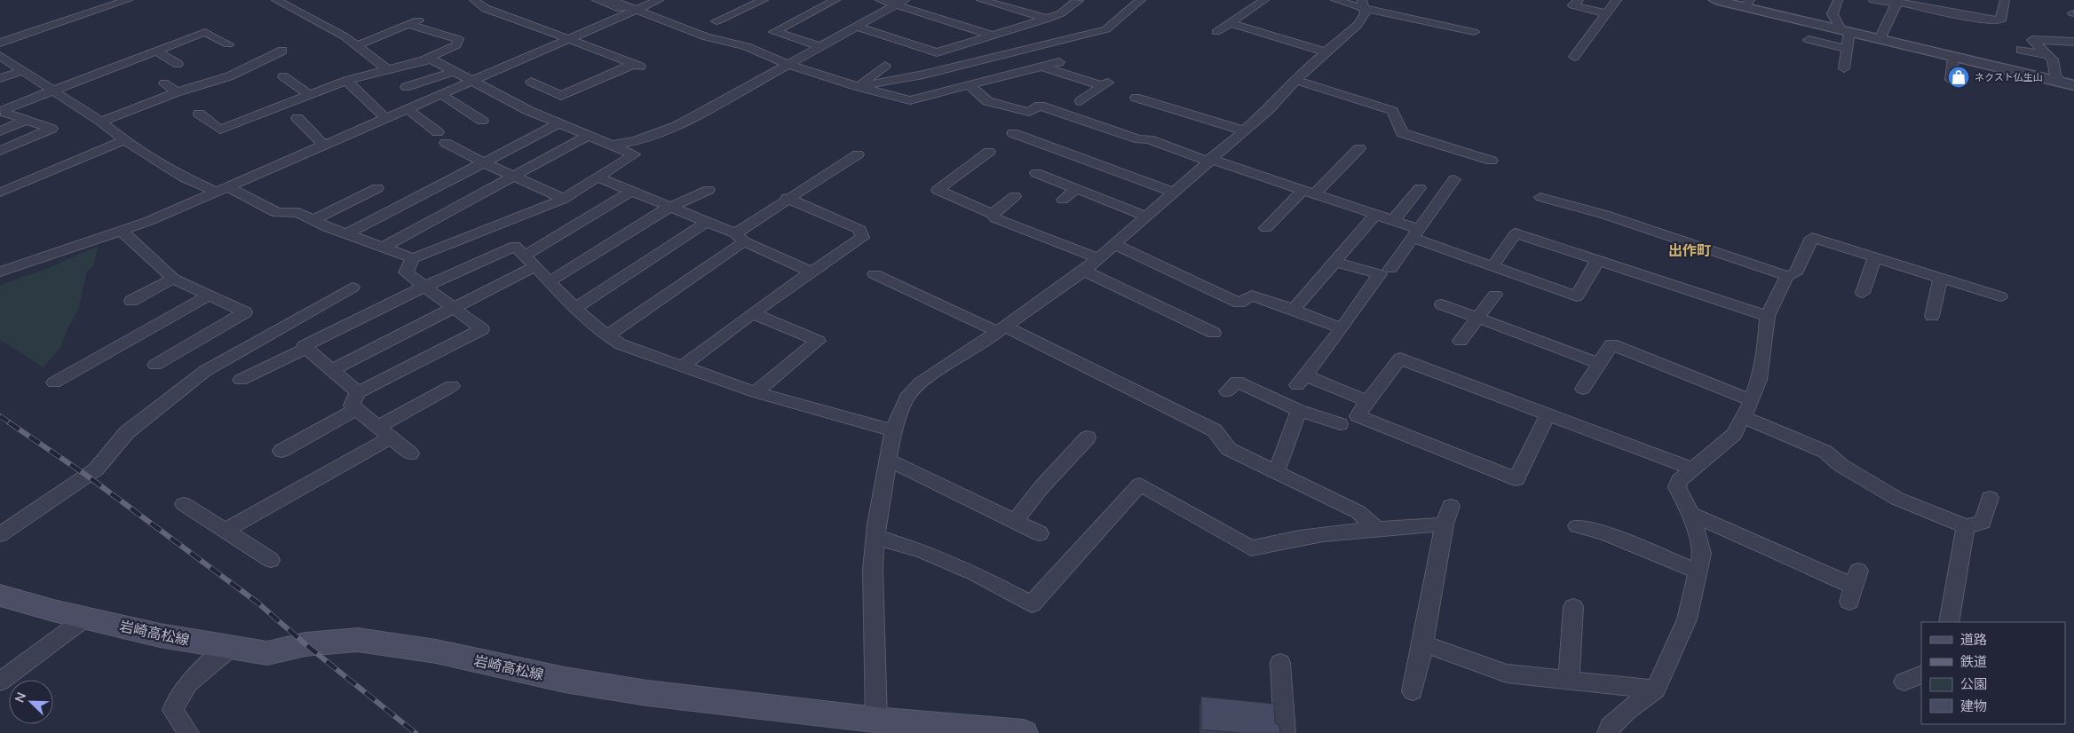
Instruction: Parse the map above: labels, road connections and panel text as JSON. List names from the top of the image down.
{
  "streets": {
    "main road": ["岩崎高松線"]
  },
  "districts": ["出作町"],
  "places": {
    "shop": ["ネクスト仏生山"]
  },
  "legend": [
    "道路",
    "鉄道",
    "公園",
    "建物"
  ],
  "north": "top left"
}
